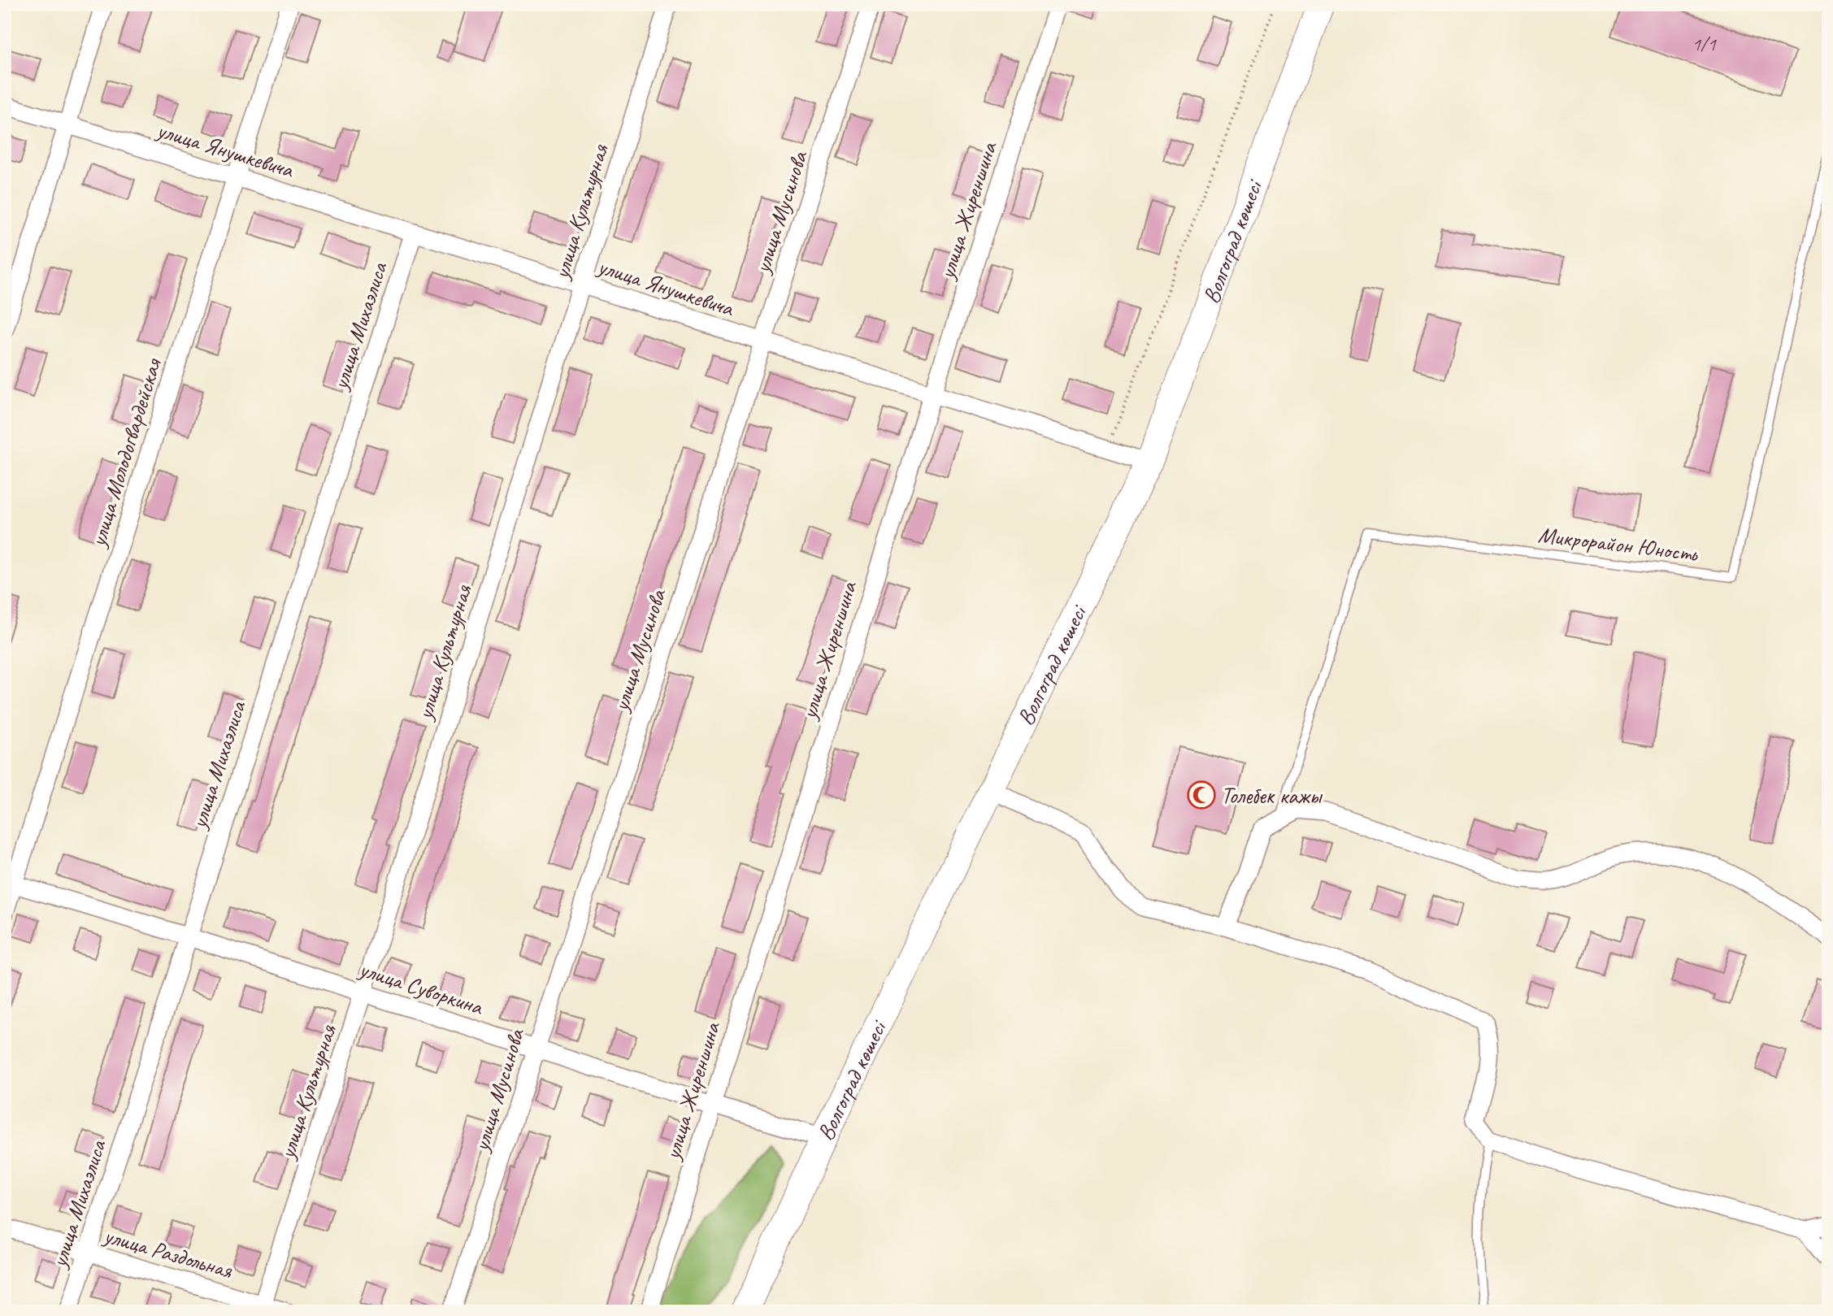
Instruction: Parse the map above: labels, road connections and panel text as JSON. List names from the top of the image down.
{
  "streets": {
    "main road": ["Волгоград көшесі"],
    "street": [
      "улица Янушкевича",
      "улица Жиреншина",
      "улица Культурная",
      "улица Мусинова",
      "улица Михаэлиса",
      "улица Молодогвардейская",
      "улица Суворкина",
      "улица Раздольная"
    ],
    "lane": ["Микрорайон Юность"]
  },
  "crossings": [
    ["улица Янушкевича", "улица Жиреншина"],
    ["улица Янушкевича", "улица Культурная"],
    ["улица Янушкевича", "улица Мусинова"],
    ["улица Янушкевича", "Волгоград көшесі"],
    ["улица Янушкевича", "улица Михаэлиса"],
    ["улица Янушкевича", "улица Молодогвардейская"],
    ["улица Жиреншина", "улица Суворкина"],
    ["улица Культурная", "улица Суворкина"],
    ["улица Культурная", "улица Раздольная"],
    ["улица Мусинова", "улица Суворкина"],
    ["Волгоград көшесі", "улица Суворкина"],
    ["улица Михаэлиса", "улица Суворкина"],
    ["улица Михаэлиса", "улица Раздольная"],
    ["улица Молодогвардейская", "улица Суворкина"]
  ],
  "places": {
    "mosque": ["Толебек кажы"]
  },
  "house_numbers": ["1/1"]
}
